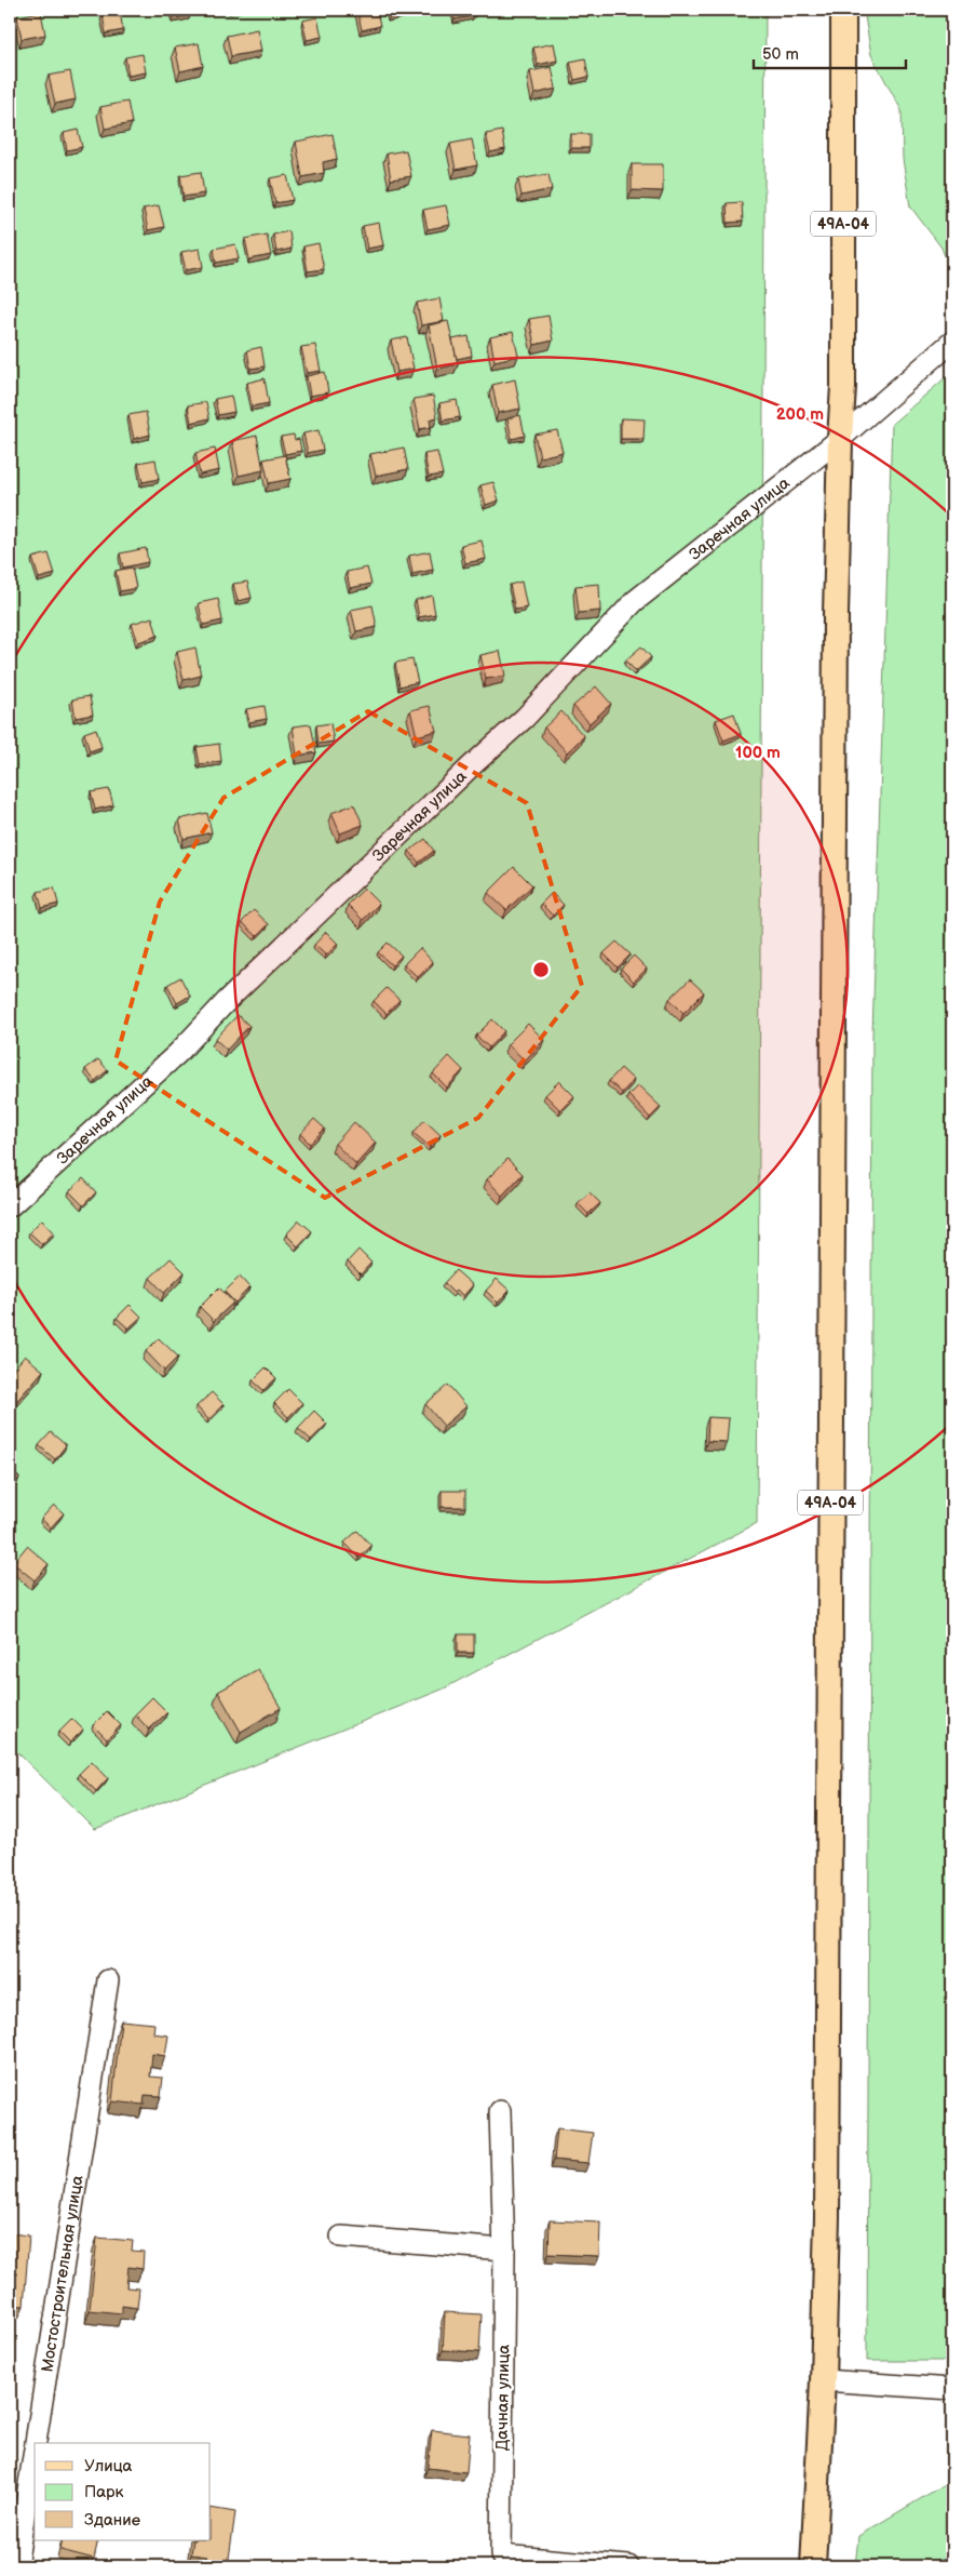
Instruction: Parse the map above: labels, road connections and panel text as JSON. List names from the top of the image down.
{
  "streets": {
    "main road": ["49А-04"],
    "street": ["Заречная улица", "Мостостроительная улица", "Дачная улица"]
  },
  "crossings": [
    ["49А-04", "Заречная улица"]
  ],
  "legend": ["Улица", "Парк", "Здание"],
  "scale_bar": "50 m",
  "rings": ["200 m", "100 m"]
}
